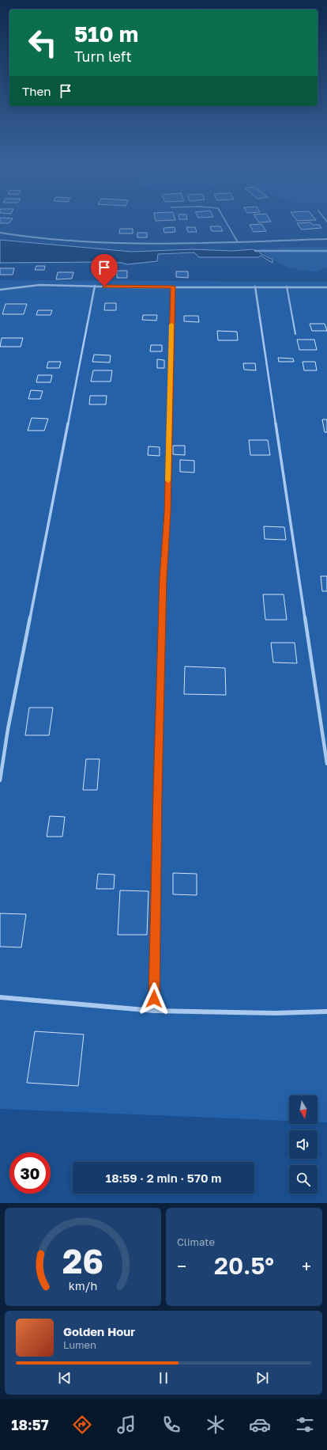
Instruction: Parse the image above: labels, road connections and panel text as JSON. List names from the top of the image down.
{
  "north": "bottom",
  "page": {
    "turn": ["510 m", "Turn left"],
    "then": "Then",
    "limit": "30",
    "trip": "18:59 · 2 min · 570 m",
    "tile": "Climate",
    "heat": ["−", "20.5°", "+"],
    "song": ["Golden Hour", "Lumen"],
    "tabs": "18:57",
    "gauge": ["26", "km/h"]
  }
}
